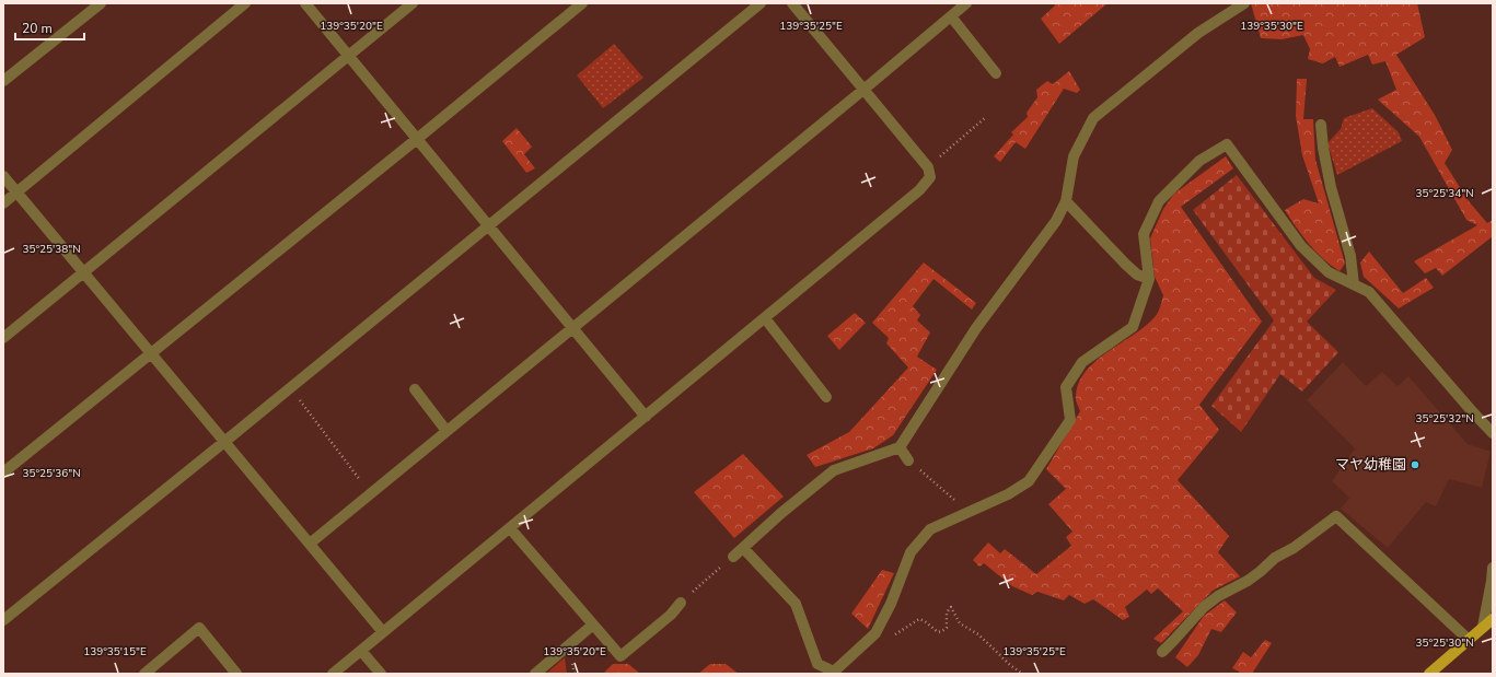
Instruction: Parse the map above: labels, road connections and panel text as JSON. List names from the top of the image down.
{
  "places": ["マヤ幼稚園"],
  "scale_bar": "20 m",
  "coordinates": [
    "139°35'20\"E",
    "139°35'25\"E",
    "139°35'30\"E",
    "35°25'34\"N",
    "35°25'38\"N",
    "35°25'32\"N",
    "35°25'36\"N",
    "35°25'30\"N",
    "139°35'15\"E"
  ]
}
